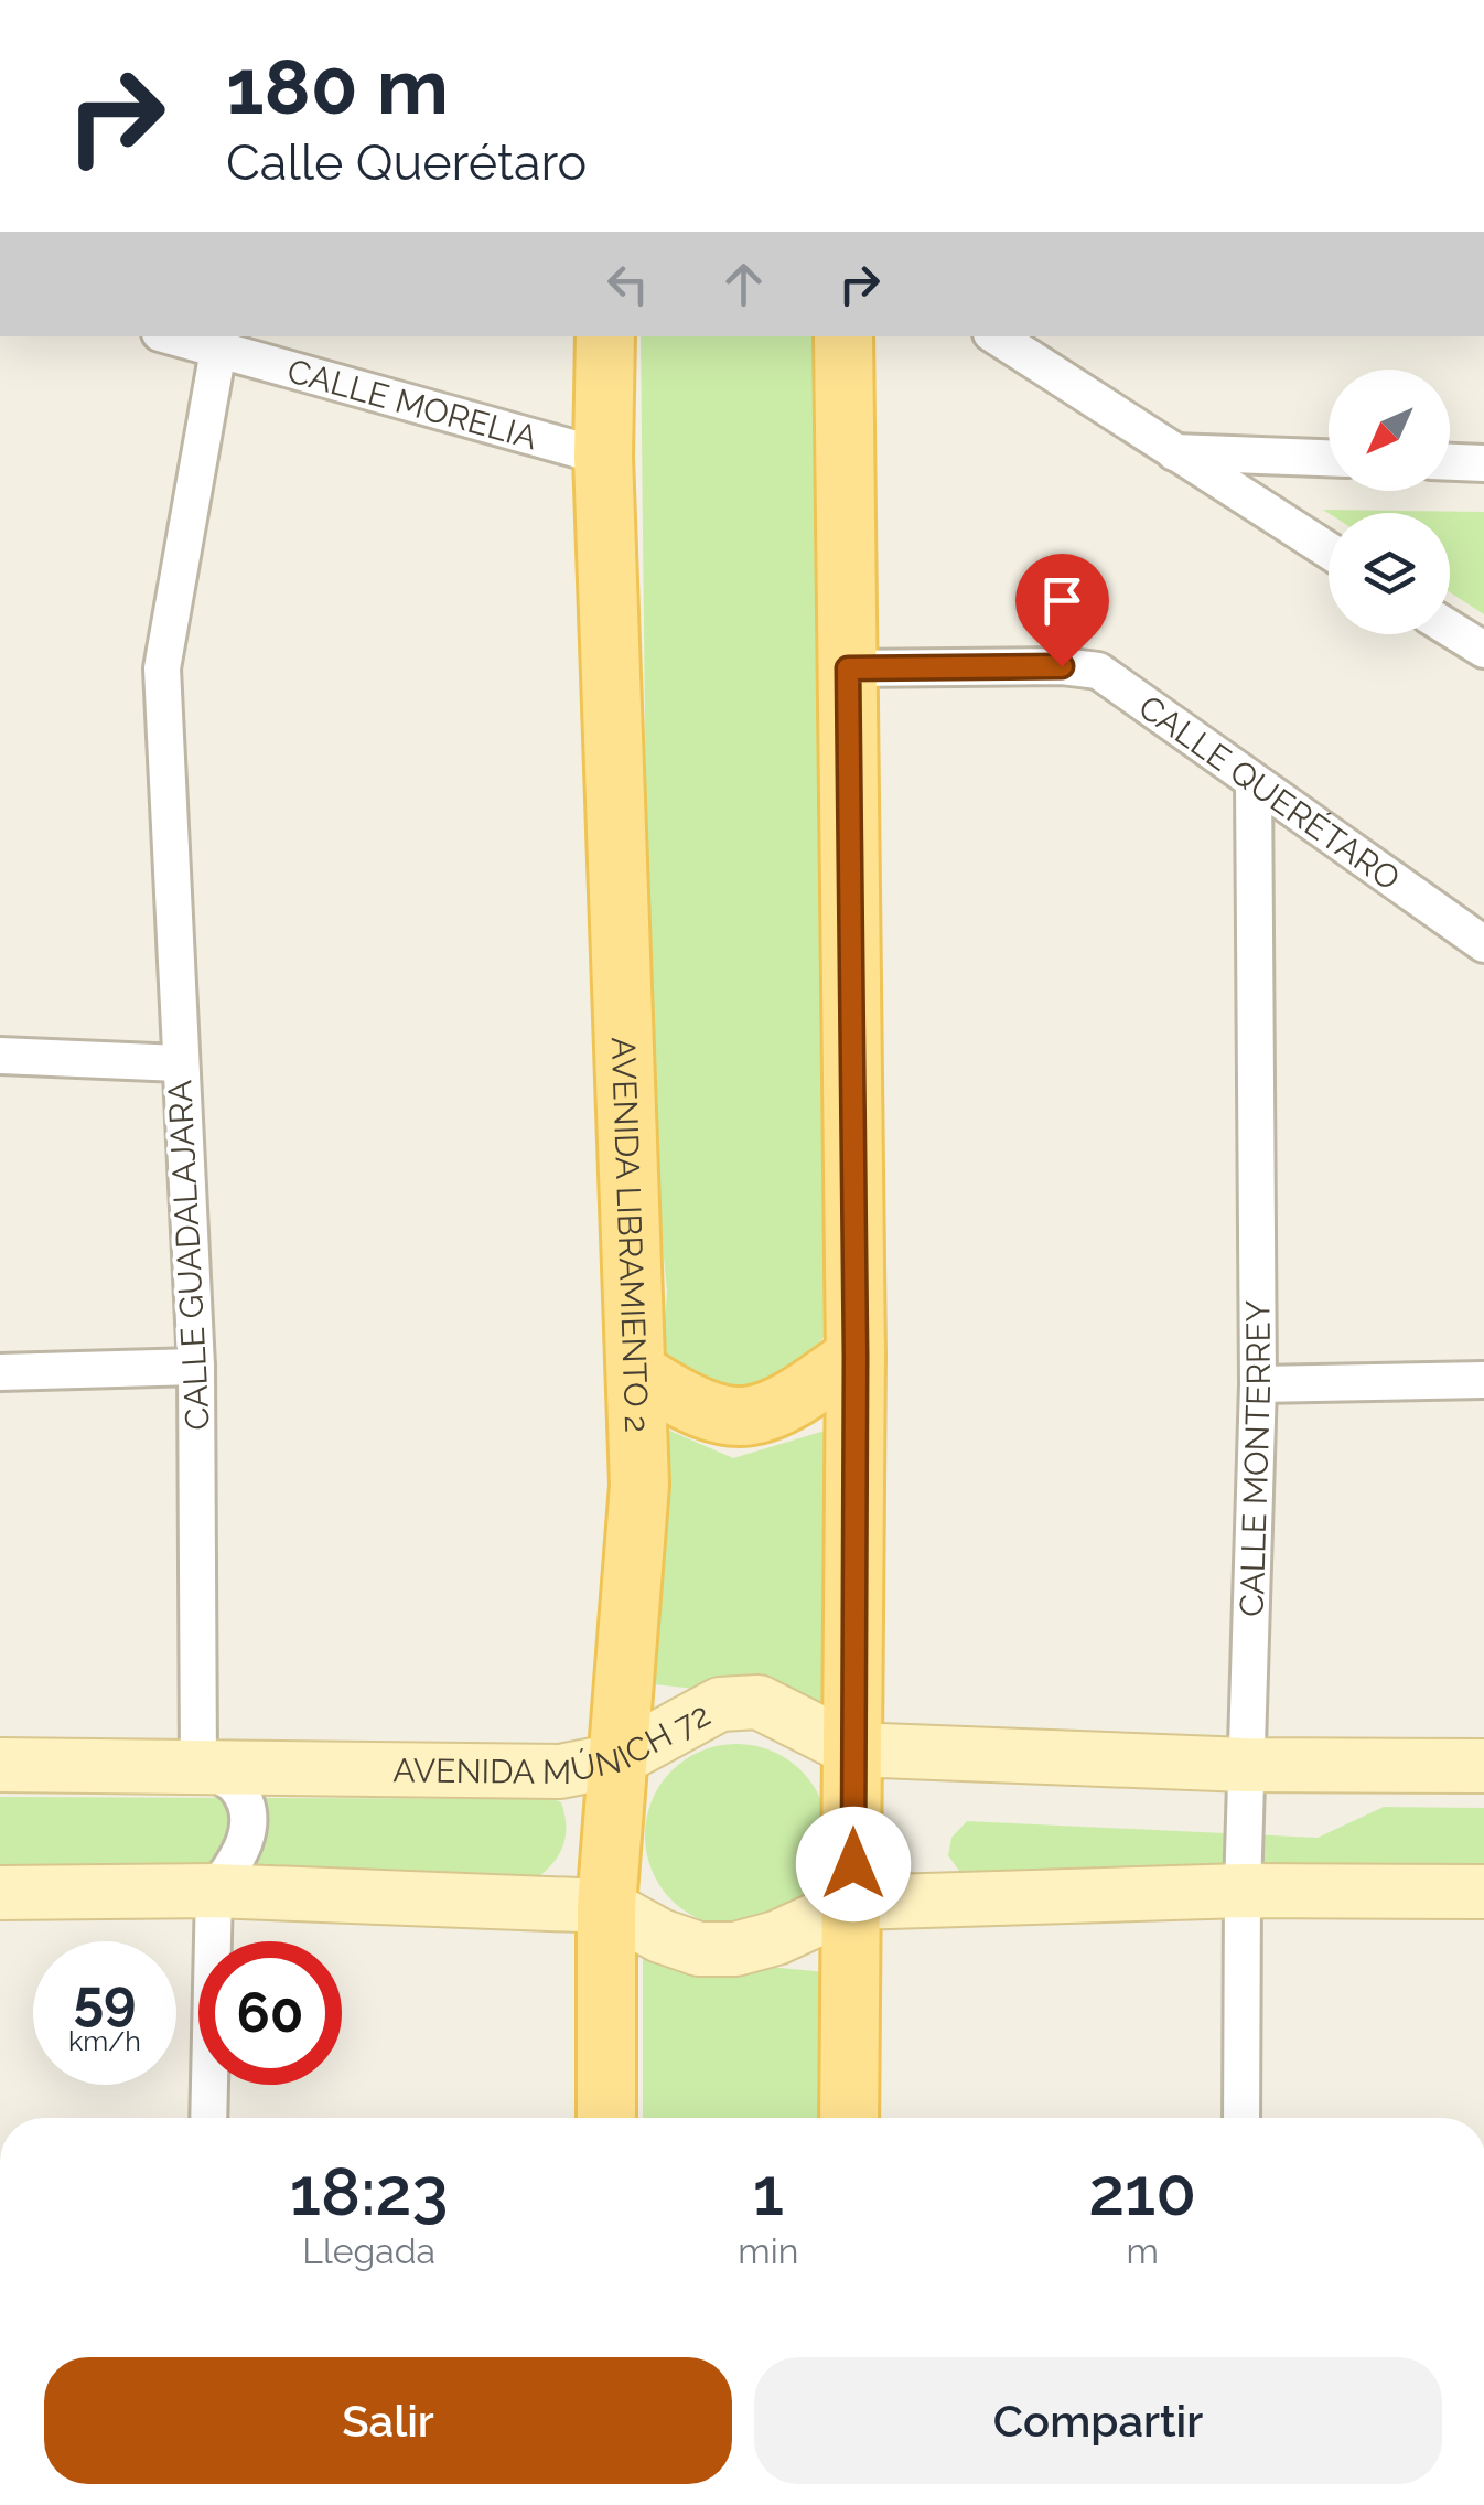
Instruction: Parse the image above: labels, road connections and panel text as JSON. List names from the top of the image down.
{
  "streets": {
    "main road": ["AVENIDA LIBRAMIENTO 2", "AVENIDA MÚNICH 72"],
    "street": [
      "CALLE MORELIA",
      "CALLE QUERÉTARO",
      "CALLE GUADALAJARA",
      "CALLE MONTERREY"
    ]
  },
  "crossings": [
    ["CALLE MORELIA", "AVENIDA LIBRAMIENTO 2"],
    ["CALLE MORELIA", "CALLE GUADALAJARA"],
    ["CALLE QUERÉTARO", "CALLE MONTERREY"],
    ["AVENIDA LIBRAMIENTO 2", "AVENIDA MÚNICH 72"],
    ["CALLE GUADALAJARA", "AVENIDA MÚNICH 72"],
    ["CALLE MONTERREY", "AVENIDA MÚNICH 72"]
  ],
  "north": "bottom left",
  "page": {
    "turn": ["180 m", "Calle Querétaro"],
    "speed": "59 km/h",
    "limit": "60",
    "eta": [
      "18:23",
      "Llegada",
      "1",
      "min",
      "210",
      "m"
    ],
    "buttons": ["Salir", "Compartir"]
  }
}
